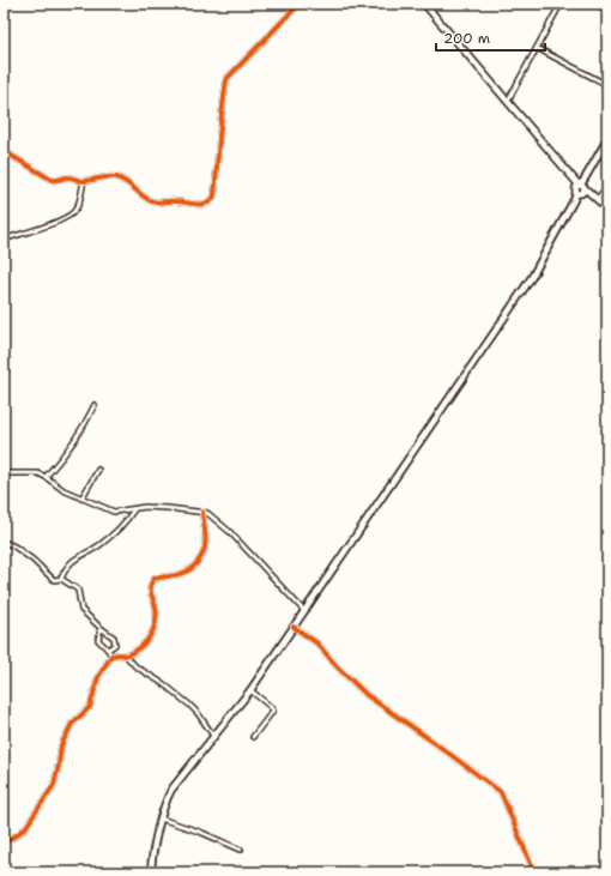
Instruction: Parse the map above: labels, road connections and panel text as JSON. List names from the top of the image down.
{
  "scale_bar": "200 m"
}
